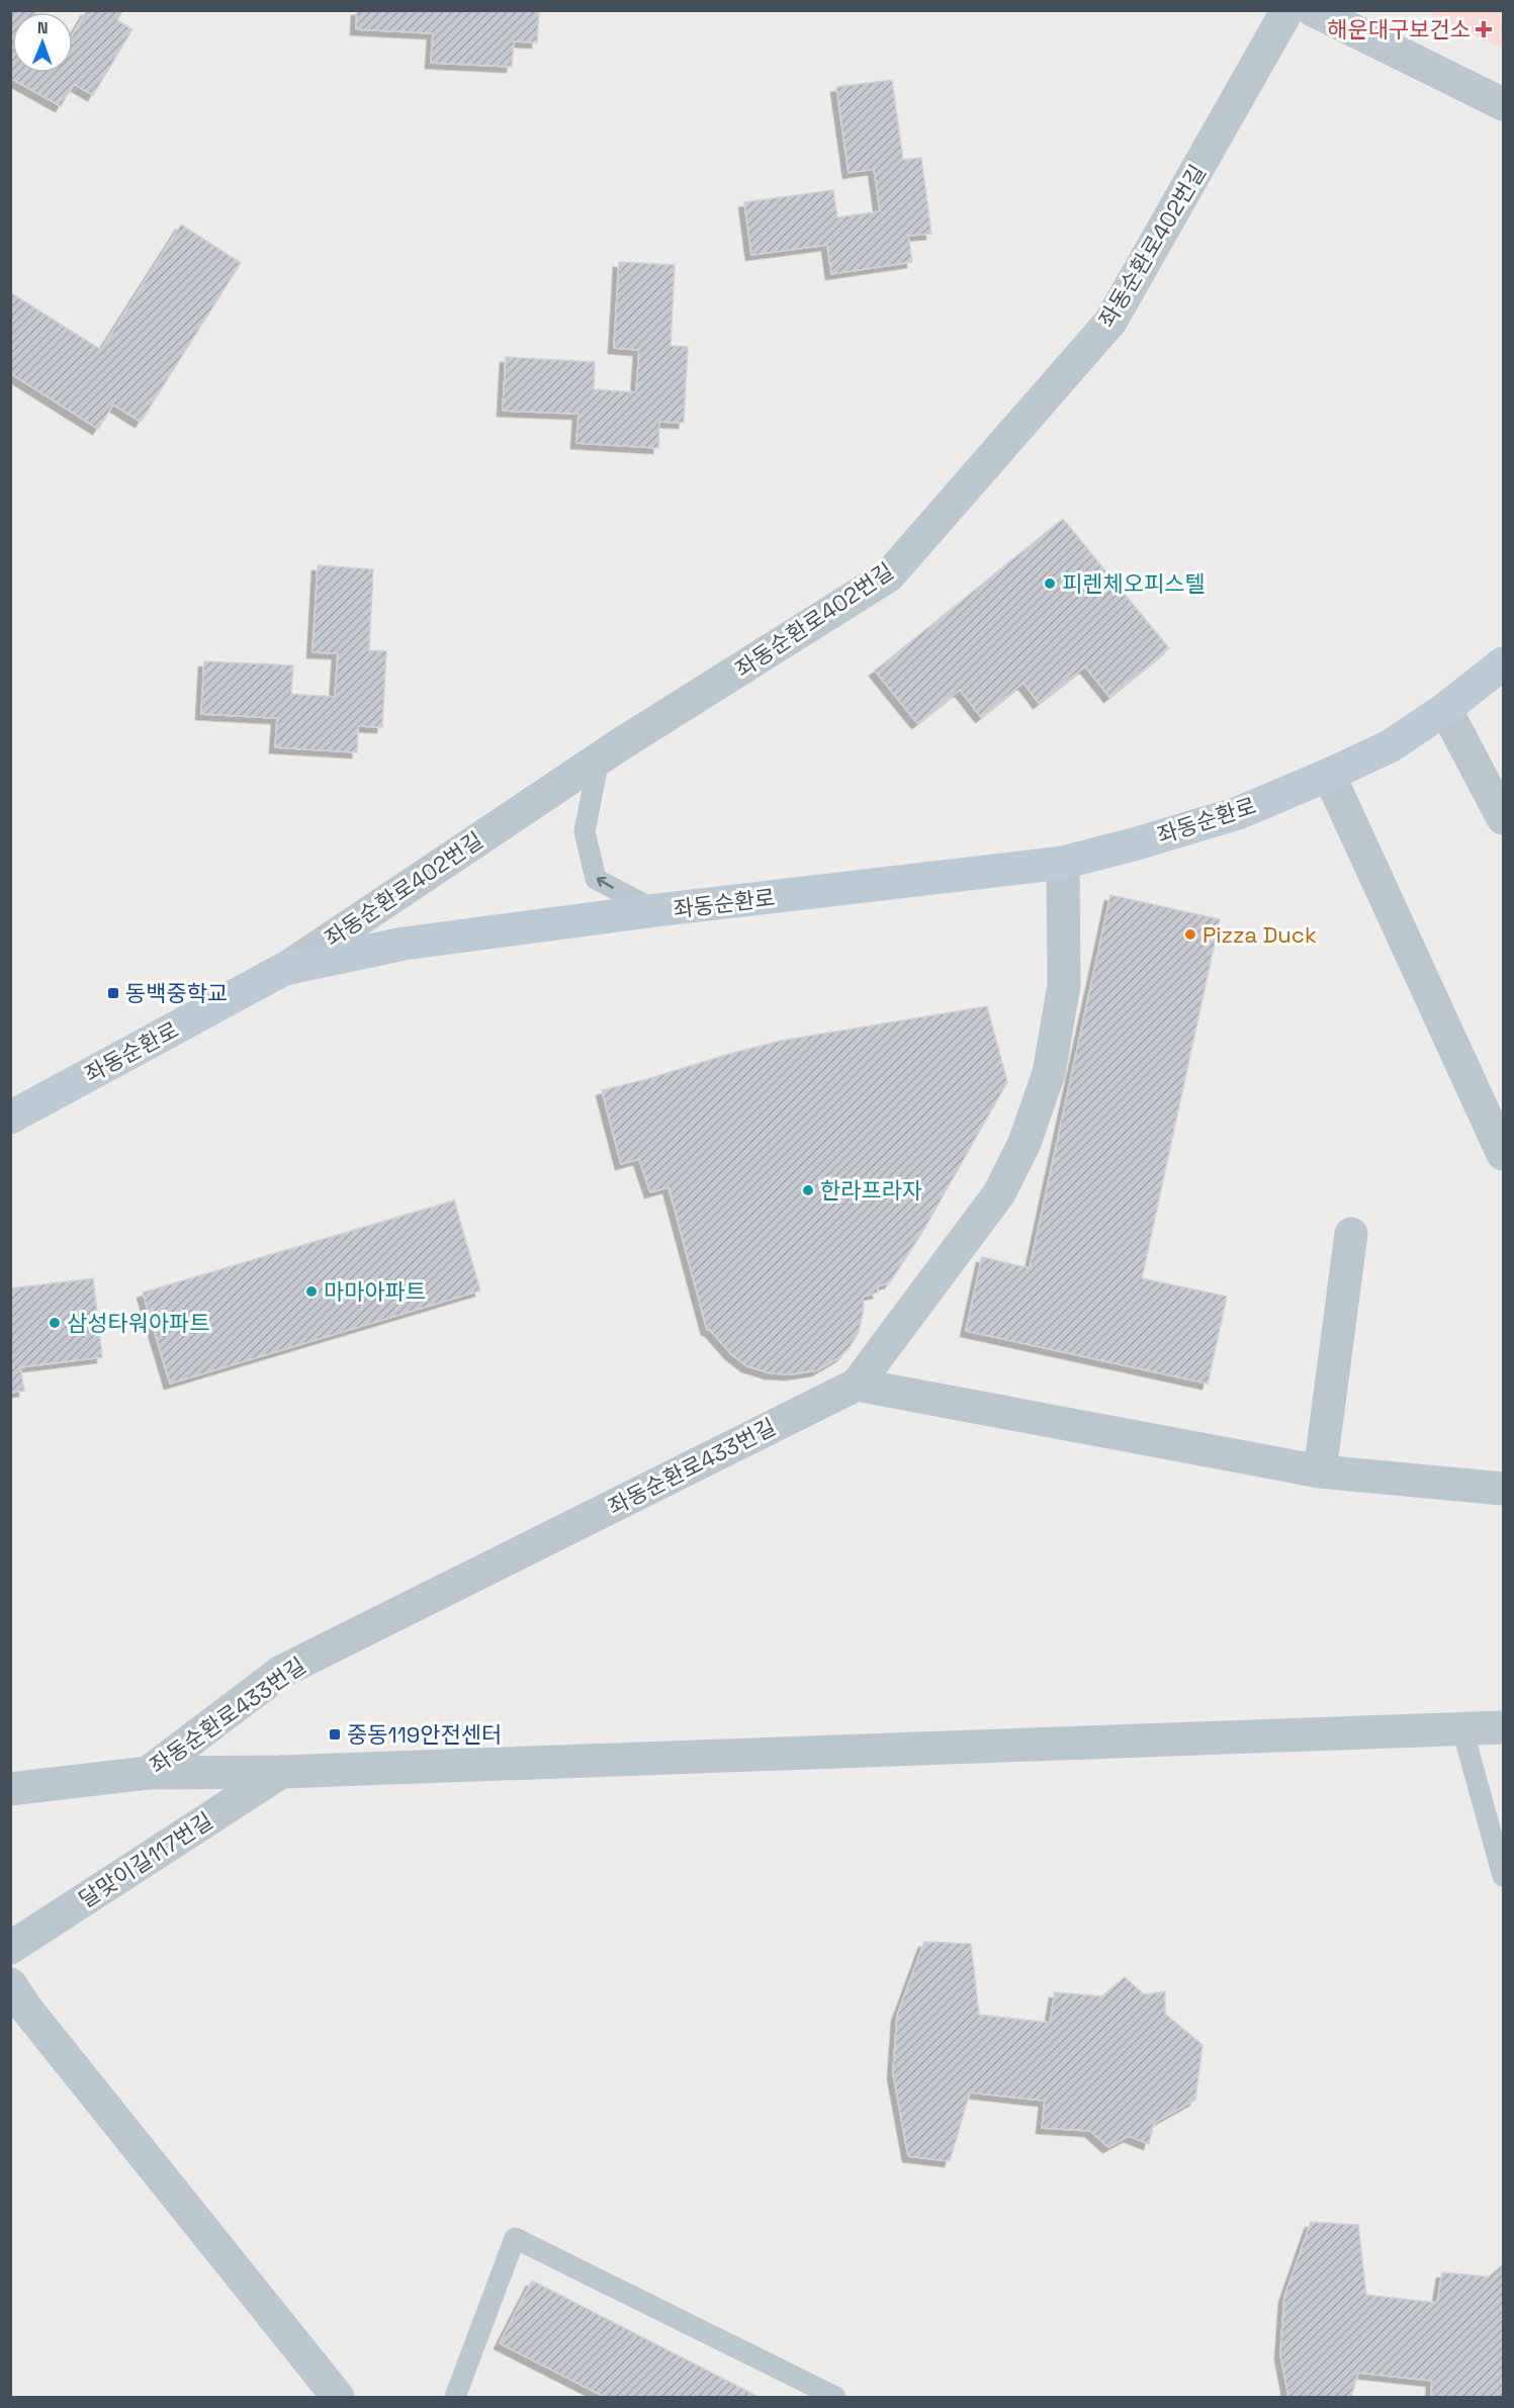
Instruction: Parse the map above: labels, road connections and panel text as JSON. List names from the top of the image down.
{
  "streets": {
    "main road": ["좌동순환로"],
    "street": ["좌동순환로402번길", "좌동순환로433번길", "달맞이길117번길"]
  },
  "crossings": [
    ["좌동순환로402번길", "좌동순환로"],
    ["좌동순환로", "좌동순환로433번길"]
  ],
  "places": {
    "health": ["해운대구보건소"],
    "other": [
      "피렌체오피스텔",
      "Pizza Duck",
      "한라프라자",
      "마마아파트",
      "삼성타워아파트"
    ],
    "transit": ["동백중학교", "중동119안전센터"]
  },
  "north": "top"
}
